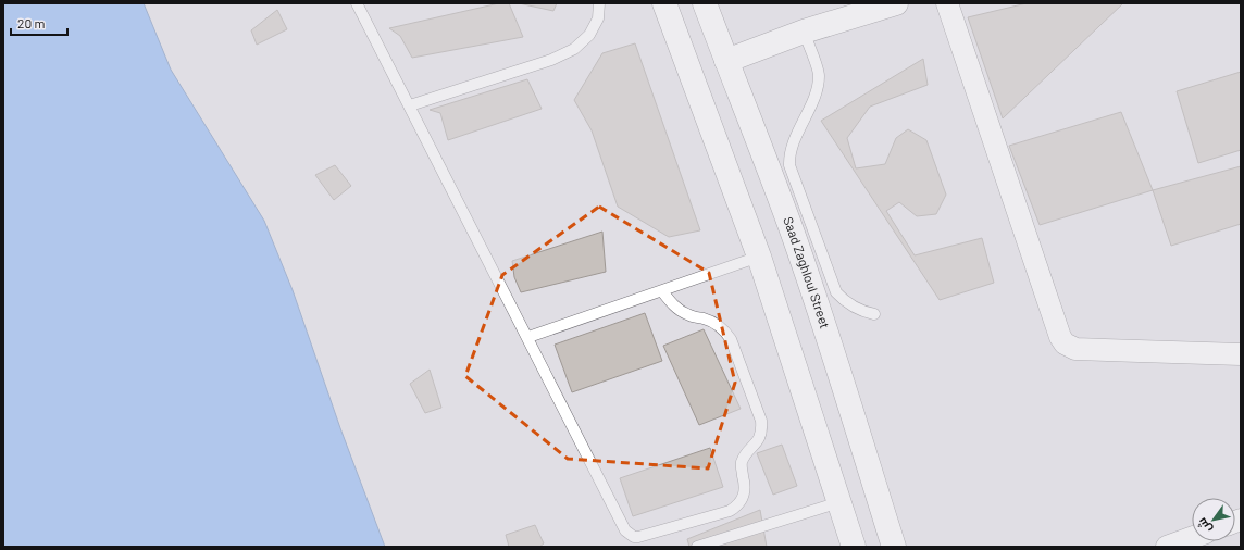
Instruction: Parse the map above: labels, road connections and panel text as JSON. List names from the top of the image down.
{
  "streets": {
    "main road": ["Saad Zaghloul Street"]
  },
  "scale_bar": "20 m",
  "north": "bottom left"
}
